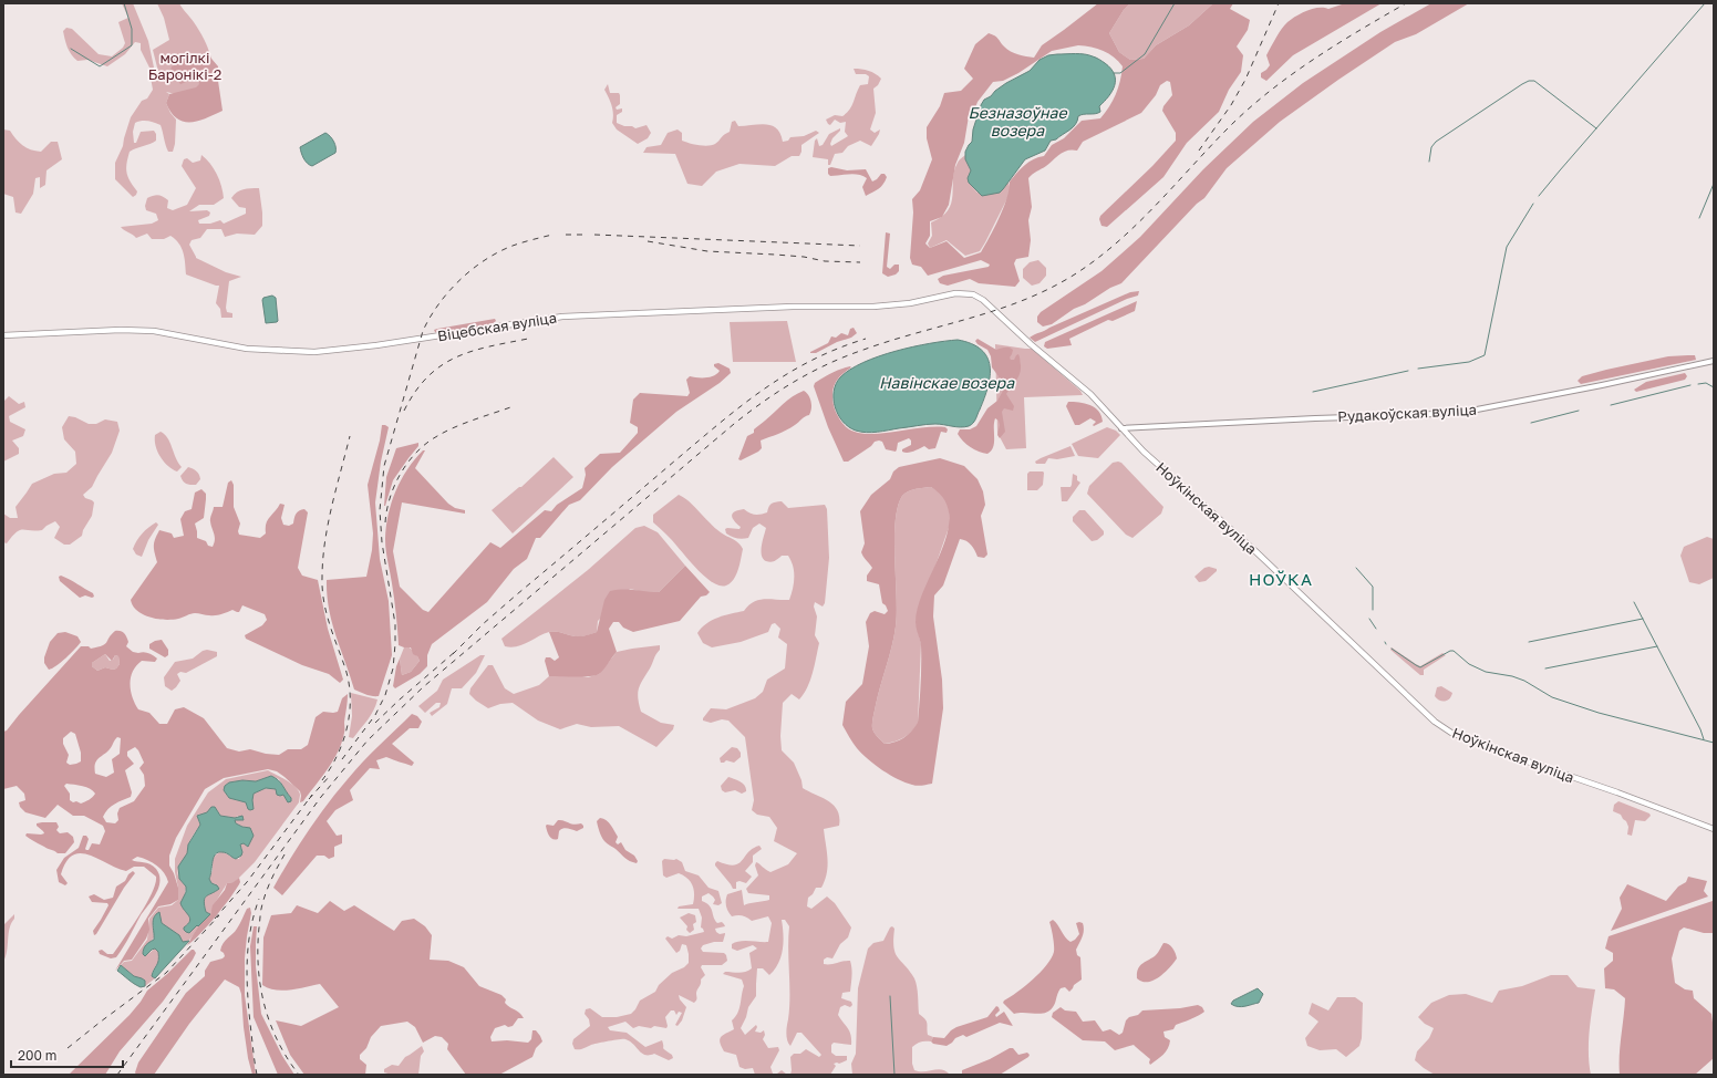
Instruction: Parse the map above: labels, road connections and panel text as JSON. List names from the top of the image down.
{
  "streets": {
    "main road": ["Віцебская вуліца", "Ноўкінская вуліца"],
    "street": ["Рудакоўская вуліца"]
  },
  "crossings": [
    ["Віцебская вуліца", "Ноўкінская вуліца"],
    ["Рудакоўская вуліца", "Ноўкінская вуліца"]
  ],
  "districts": ["НОЎКА"],
  "water": ["Безназоўнае возера", "Навінскае возера"],
  "parks": ["могілкі Баронікі-2"],
  "scale_bar": "200 m"
}
